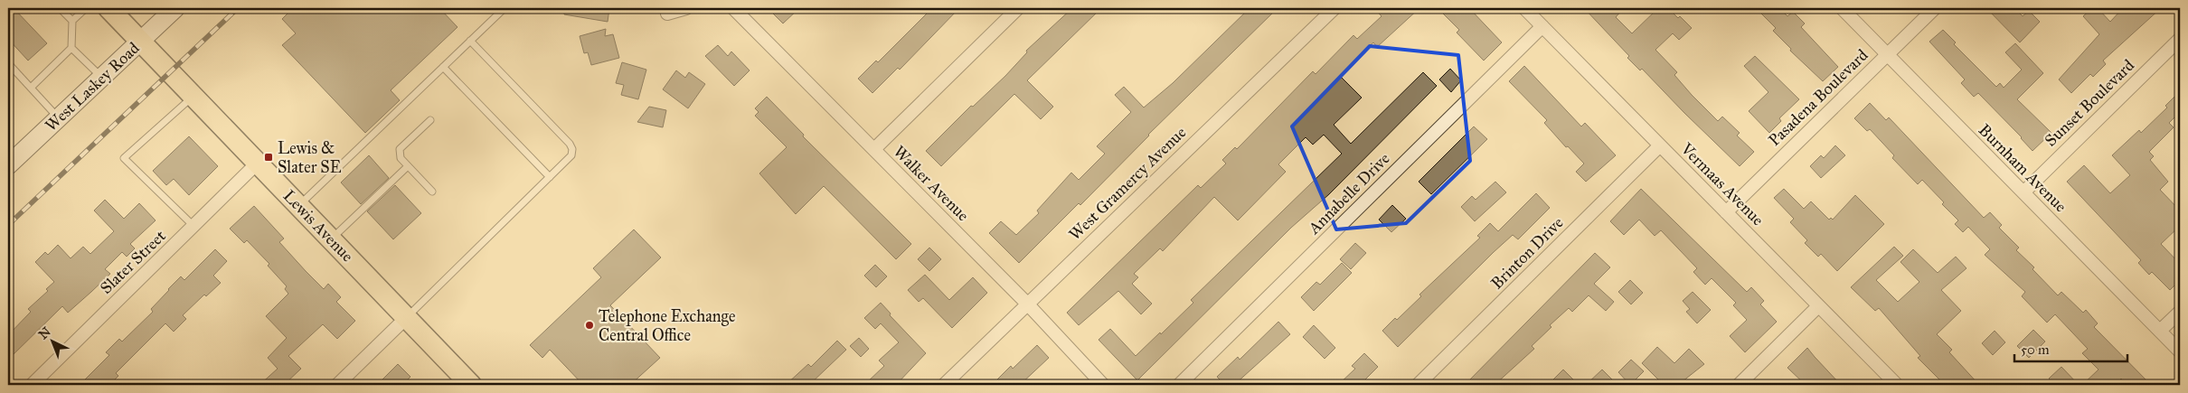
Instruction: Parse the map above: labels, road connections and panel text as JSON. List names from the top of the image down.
{
  "streets": {
    "main road": ["West Laskey Road", "Lewis Avenue"],
    "street": [
      "Pasadena Boulevard",
      "Sunset Boulevard",
      "Burnham Avenue",
      "Walker Avenue",
      "West Gramercy Avenue",
      "Vermaas Avenue",
      "Annabelle Drive",
      "Brinton Drive",
      "Slater Street"
    ]
  },
  "crossings": [
    ["West Laskey Road", "Lewis Avenue"],
    ["Pasadena Boulevard", "Burnham Avenue"],
    ["Pasadena Boulevard", "Vermaas Avenue"],
    ["Sunset Boulevard", "Burnham Avenue"],
    ["Walker Avenue", "West Gramercy Avenue"],
    ["Vermaas Avenue", "Annabelle Drive"],
    ["Vermaas Avenue", "Brinton Drive"],
    ["Lewis Avenue", "Slater Street"]
  ],
  "places": {
    "transit": ["Lewis & Slater SE"],
    "other": ["Telephone Exchange Central Office"]
  },
  "scale_bar": "50 m",
  "north": "top left"
}
